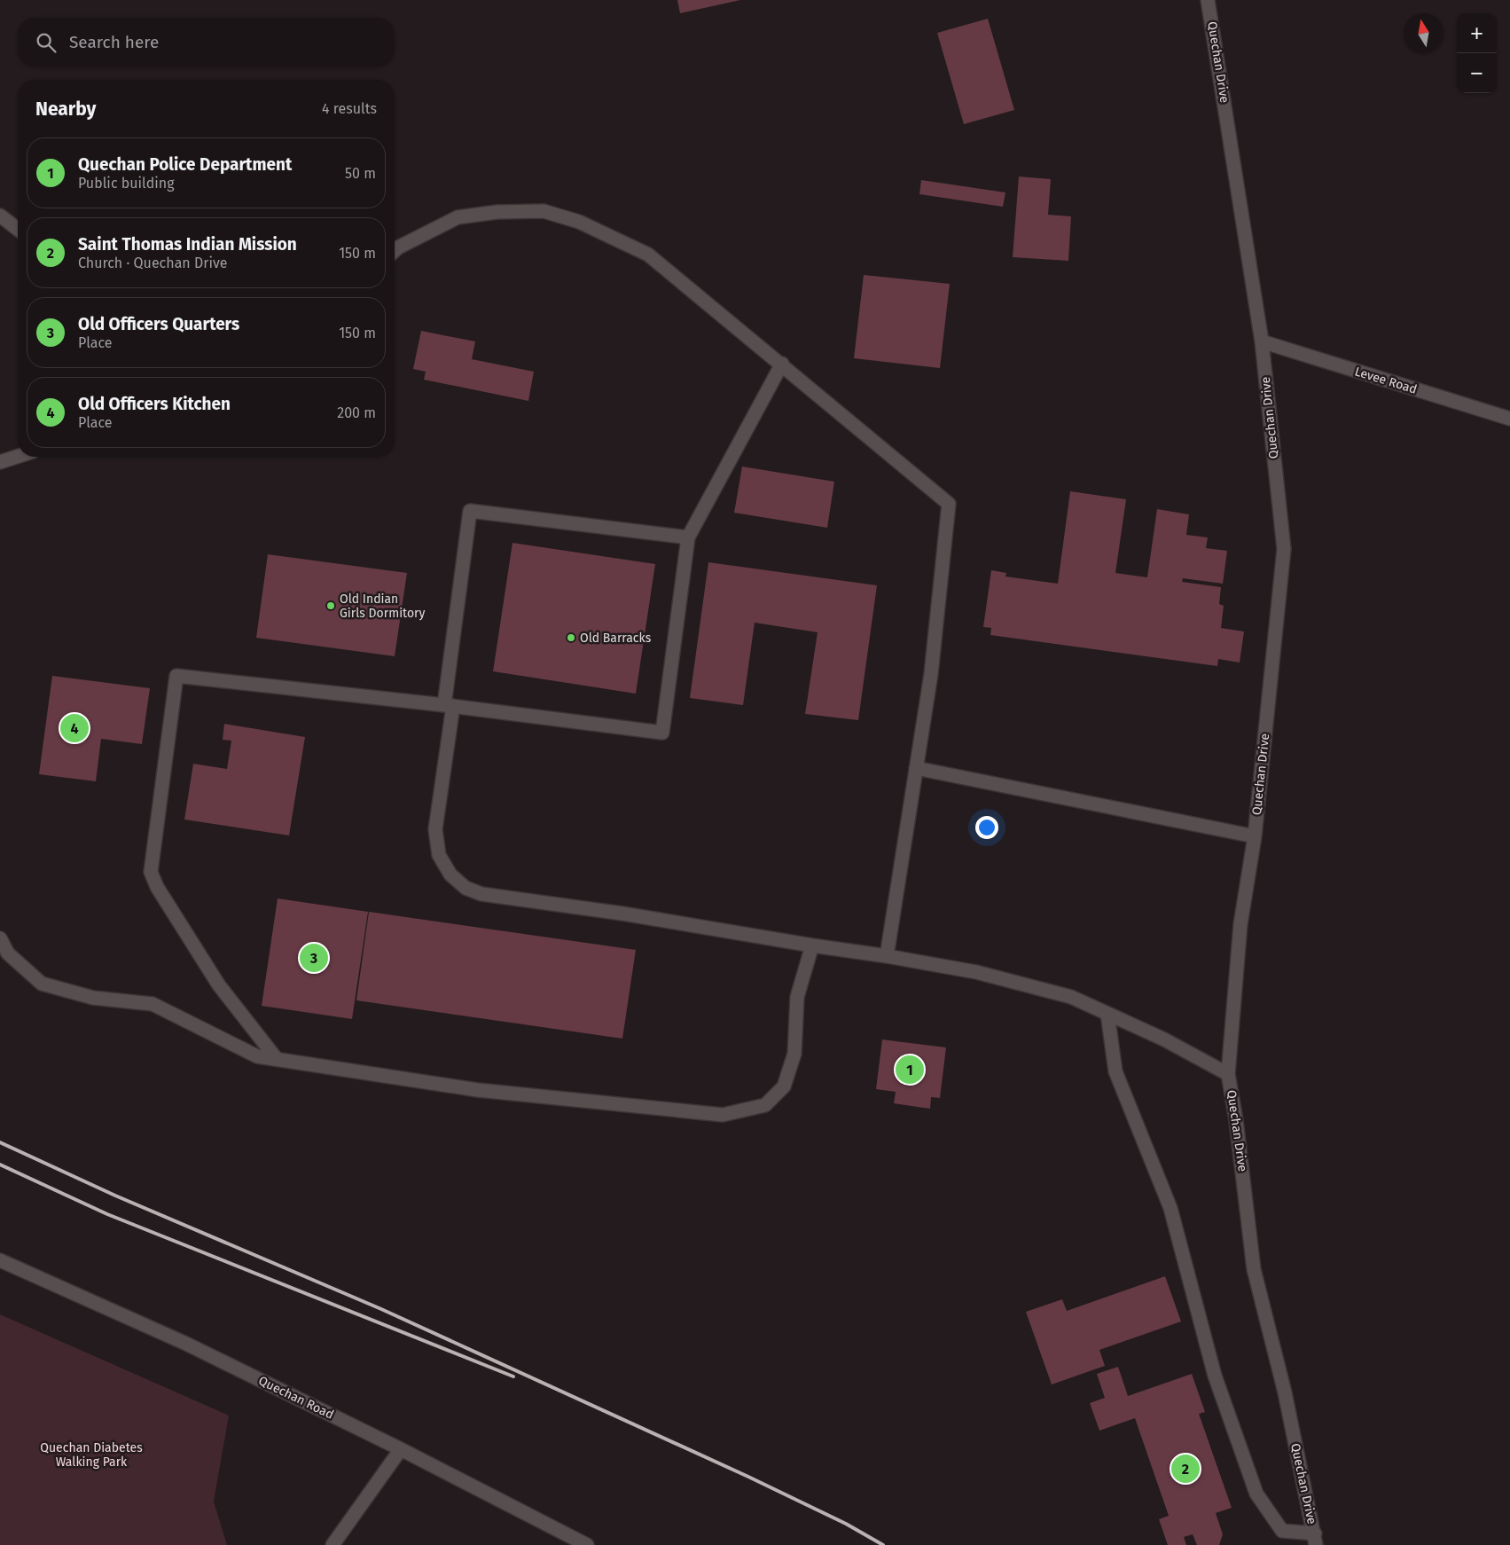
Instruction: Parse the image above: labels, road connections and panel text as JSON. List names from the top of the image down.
{
  "streets": {
    "street": ["Quechan Drive", "Levee Road", "Quechan Road"]
  },
  "crossings": [
    ["Quechan Drive", "Levee Road"]
  ],
  "parks": ["Quechan Diabetes Walking Park"],
  "places": ["Old Indian Girls Dormitory", "Old Barracks"],
  "north": "top",
  "page": {
    "map_buttons": ["+", "−"],
    "search": "Search here",
    "heading": ["Nearby", "4 results"],
    "list": [
      {
        "mark": "1",
        "name": "Quechan Police Department",
        "note": "Public building",
        "value": "50 m"
      },
      {
        "mark": "2",
        "name": "Saint Thomas Indian Mission",
        "note": "Church · Quechan Drive",
        "value": "150 m"
      },
      {
        "mark": "3",
        "name": "Old Officers Quarters",
        "note": "Place",
        "value": "150 m"
      },
      {
        "mark": "4",
        "name": "Old Officers Kitchen",
        "note": "Place",
        "value": "200 m"
      }
    ],
    "pins": [
      "4",
      "3",
      "1",
      "2"
    ]
  }
}
